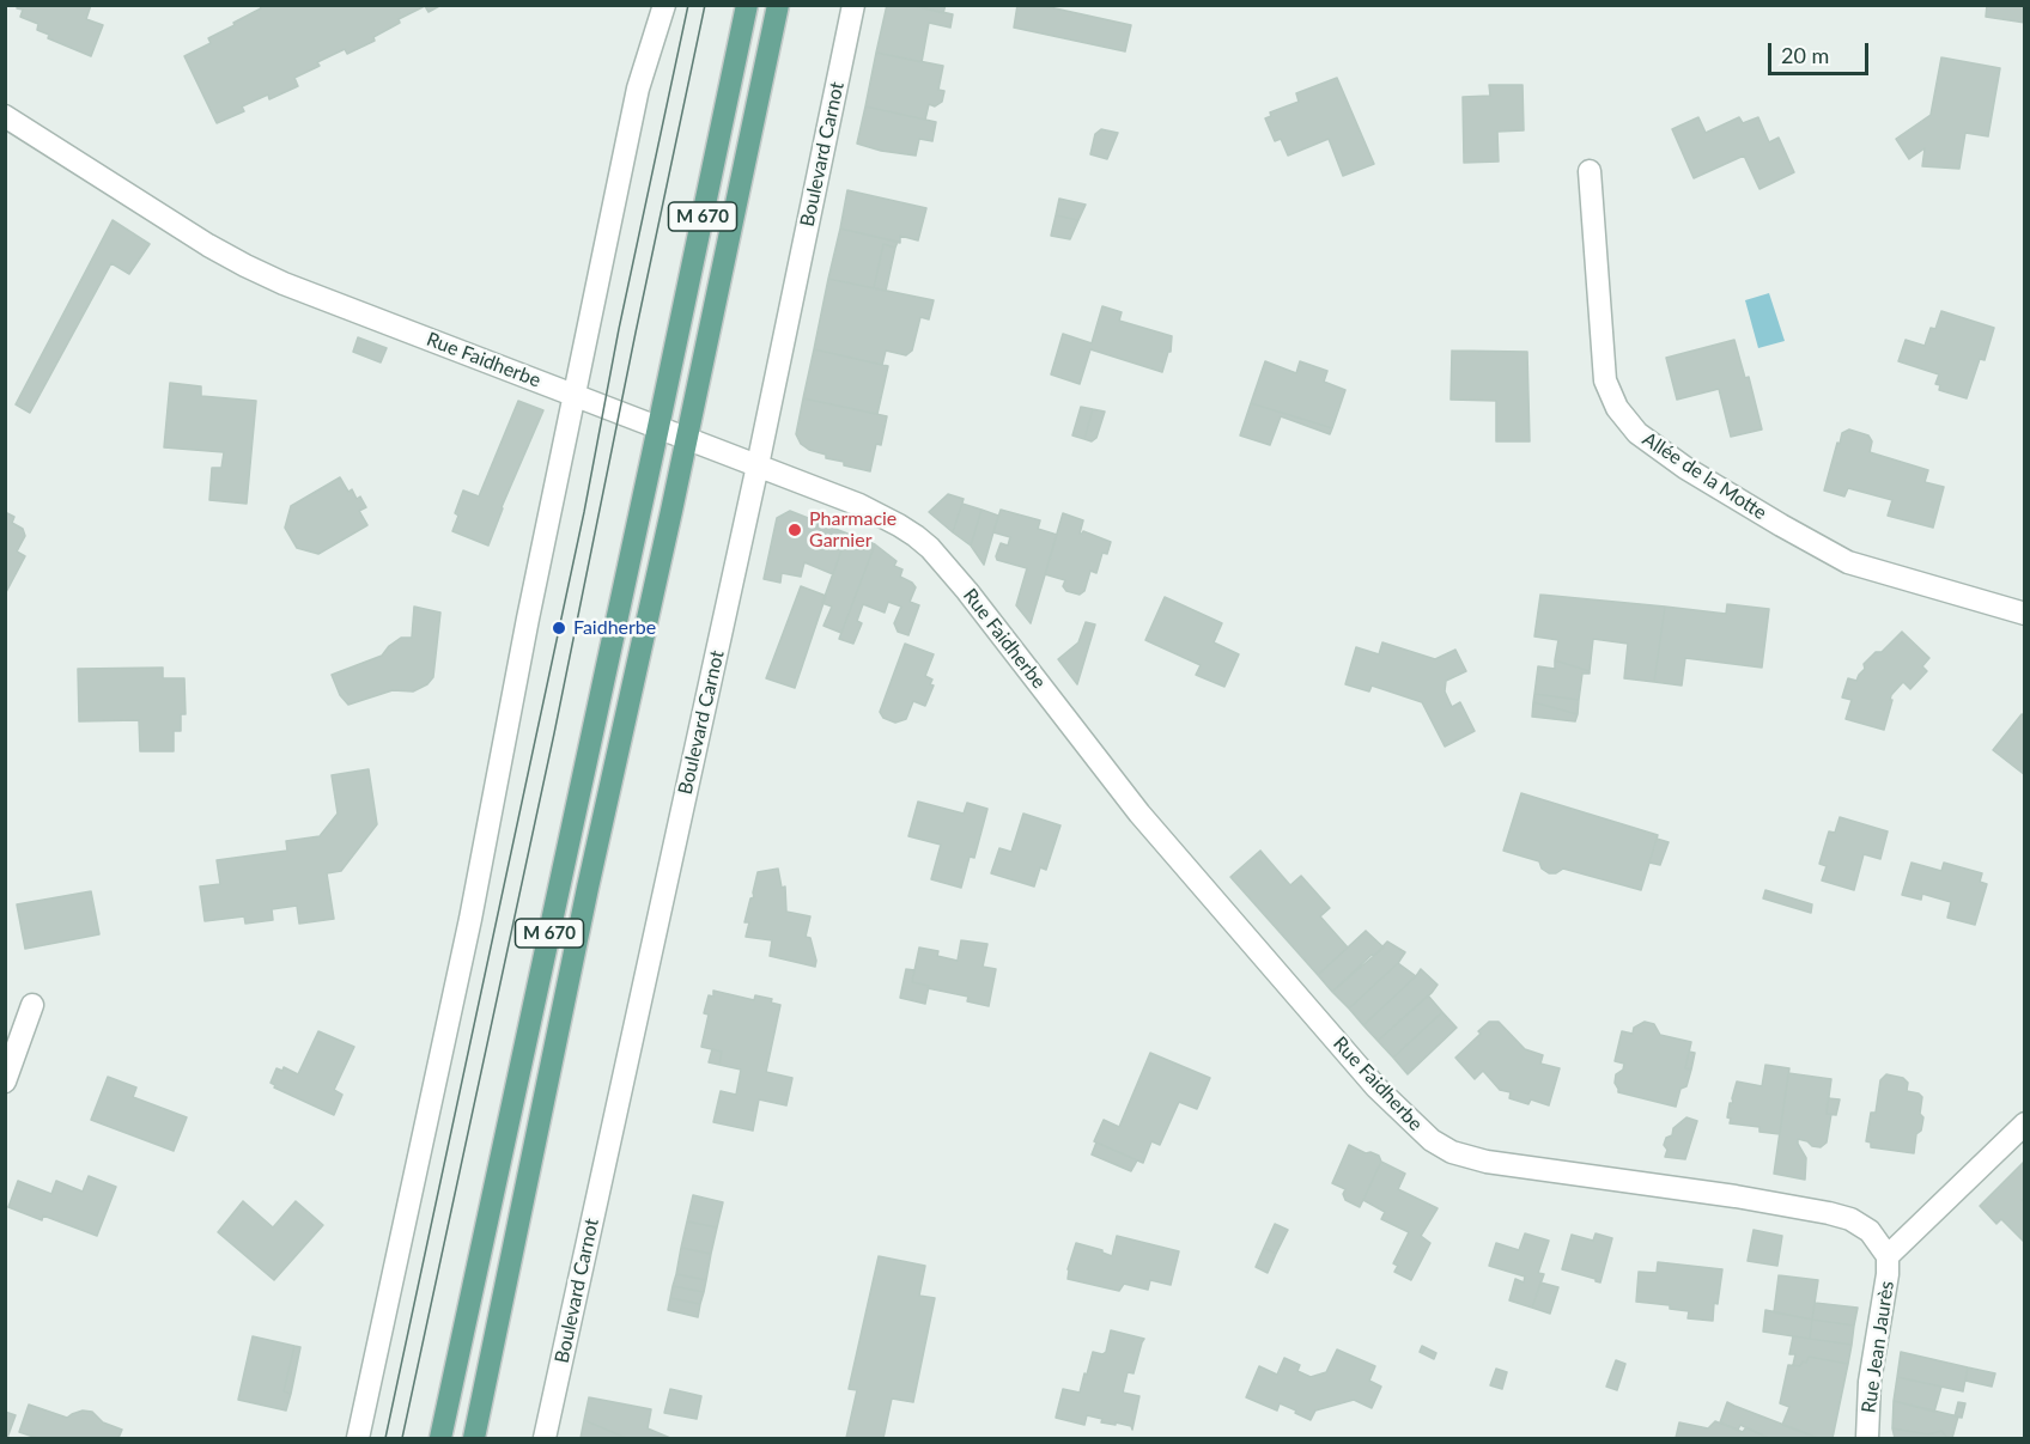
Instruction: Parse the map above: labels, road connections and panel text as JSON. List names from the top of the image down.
{
  "streets": {
    "main road": ["M 670"],
    "street": [
      "Boulevard Carnot",
      "Rue Faidherbe",
      "Allée de la Motte",
      "Rue Jean Jaurès"
    ]
  },
  "crossings": [
    ["Boulevard Carnot", "Rue Faidherbe"],
    ["M 670", "Rue Faidherbe"],
    ["Rue Faidherbe", "Rue Jean Jaurès"]
  ],
  "places": ["Pharmacie Garnier", "Faidherbe"],
  "scale_bar": "20 m"
}
